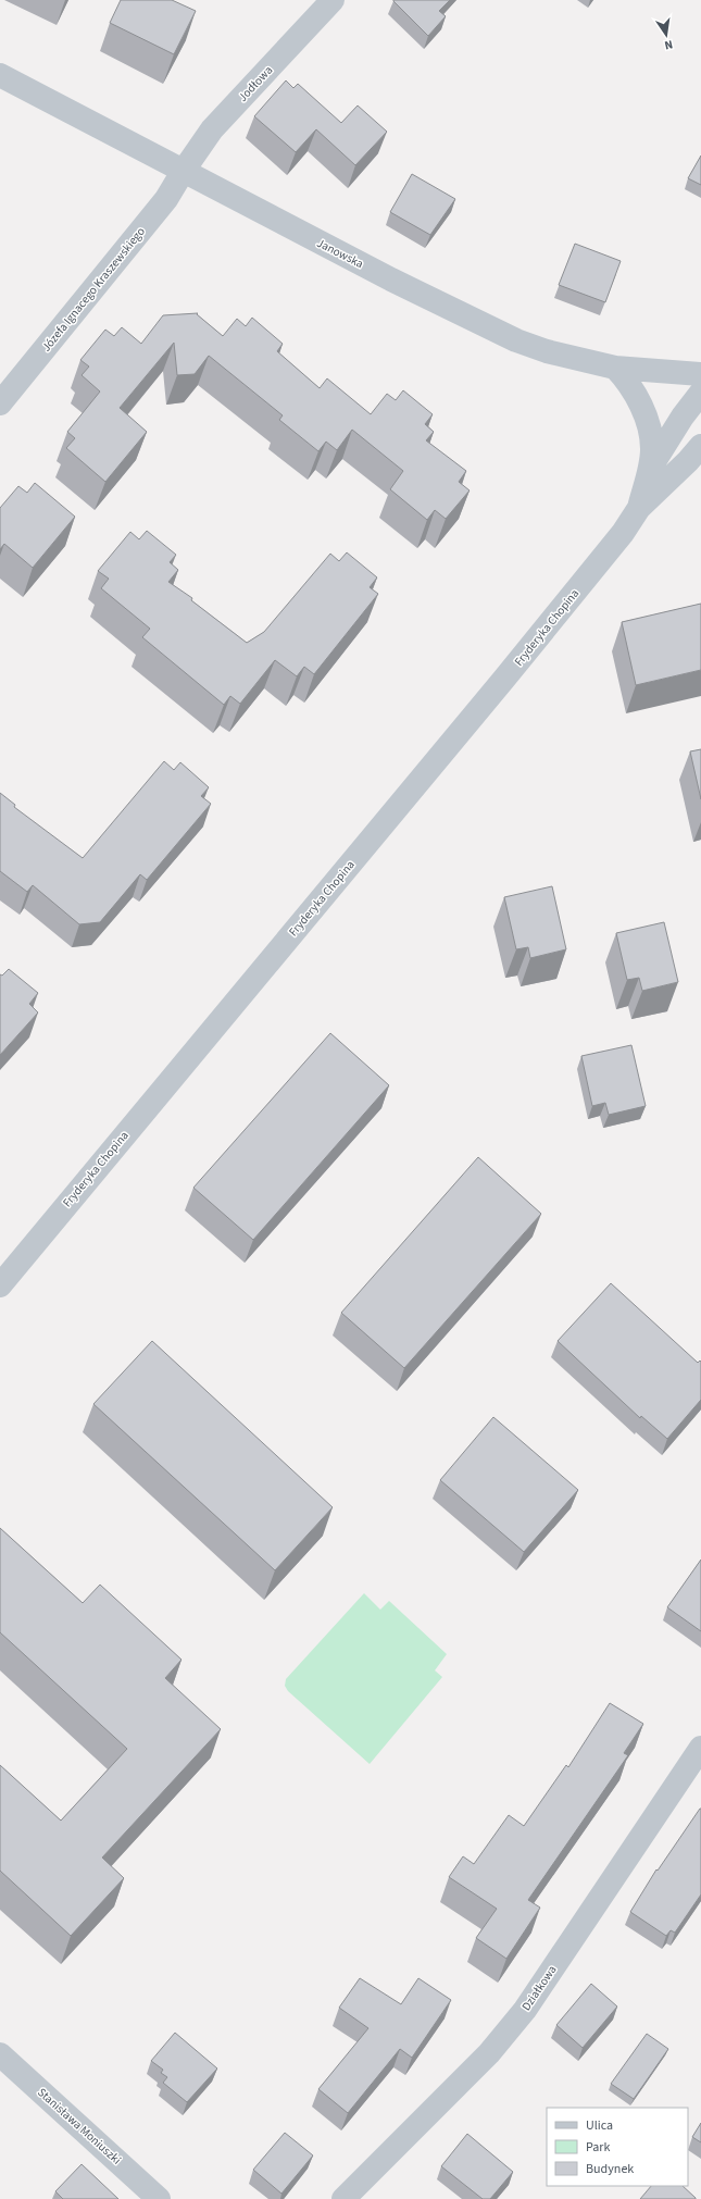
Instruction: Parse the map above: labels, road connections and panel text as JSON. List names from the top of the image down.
{
  "streets": {
    "street": [
      "Jodłowa",
      "Janowska",
      "Józefa Ignacego Kraszewskiego",
      "Fryderyka Chopina",
      "Działkowa",
      "Stanisława Moniuszki"
    ]
  },
  "crossings": [
    ["Jodłowa", "Janowska"],
    ["Jodłowa", "Józefa Ignacego Kraszewskiego"],
    ["Janowska", "Józefa Ignacego Kraszewskiego"],
    ["Janowska", "Fryderyka Chopina"]
  ],
  "legend": ["Ulica", "Park", "Budynek"],
  "north": "bottom"
}
